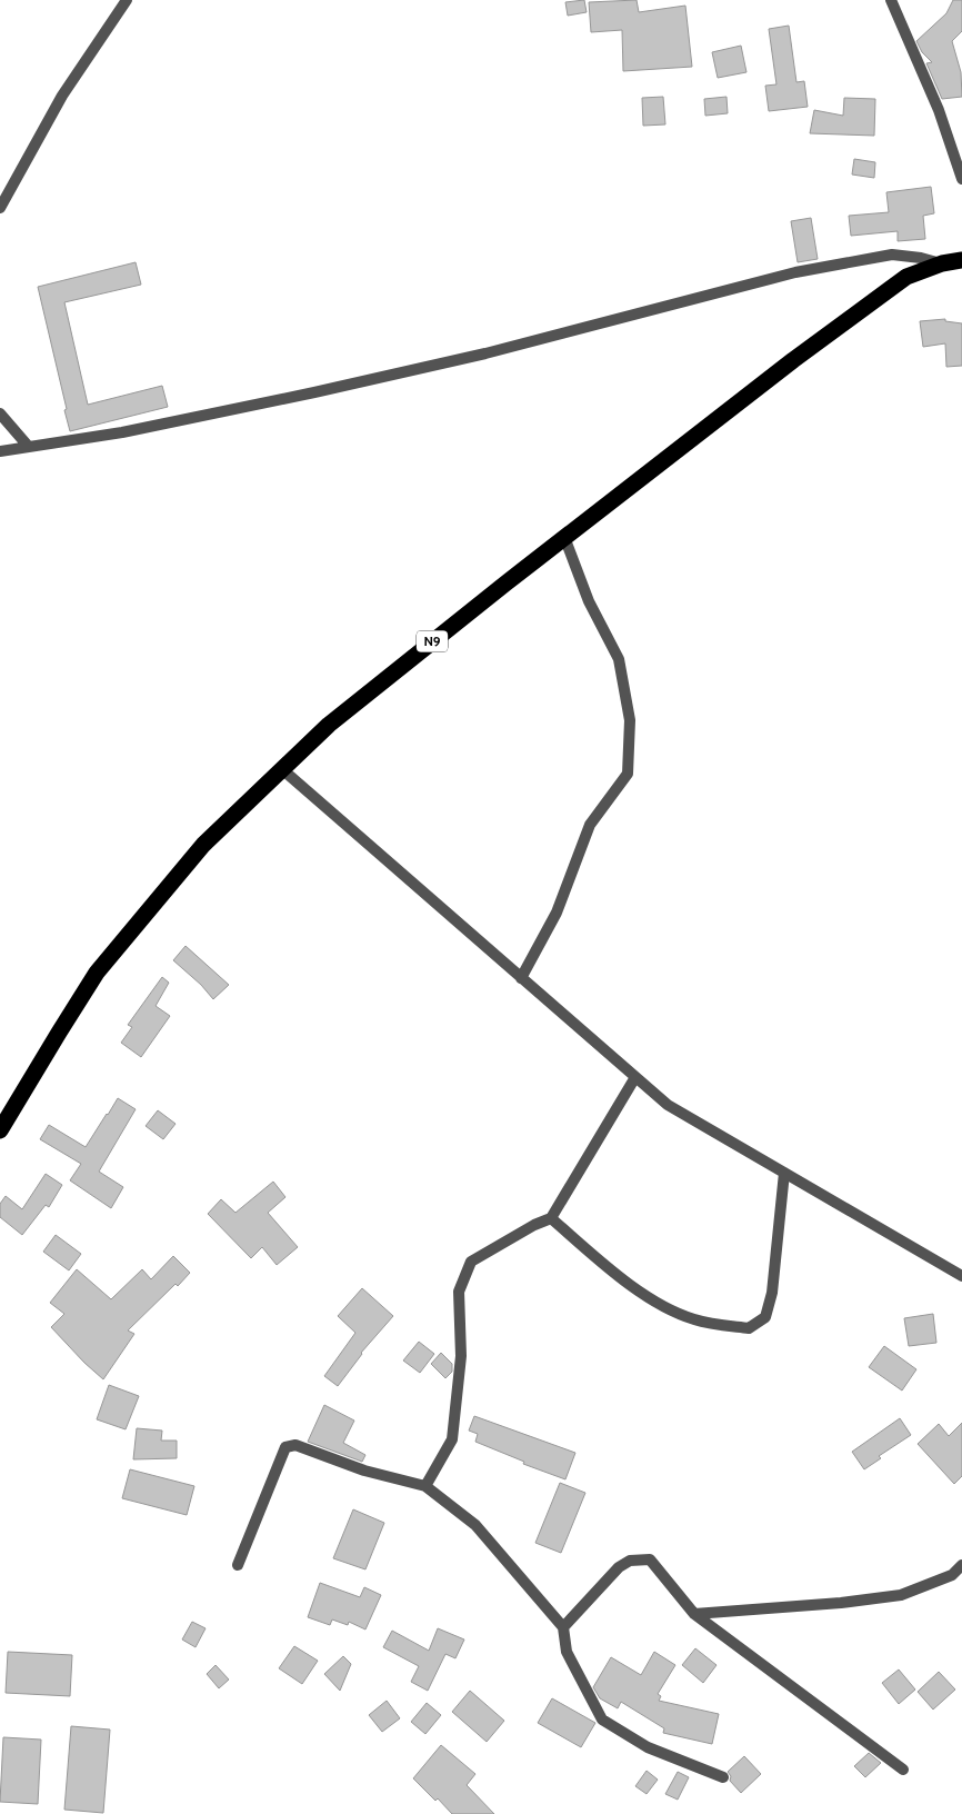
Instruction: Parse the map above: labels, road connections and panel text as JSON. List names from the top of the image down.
{
  "streets": {
    "highway": ["N9"]
  }
}
